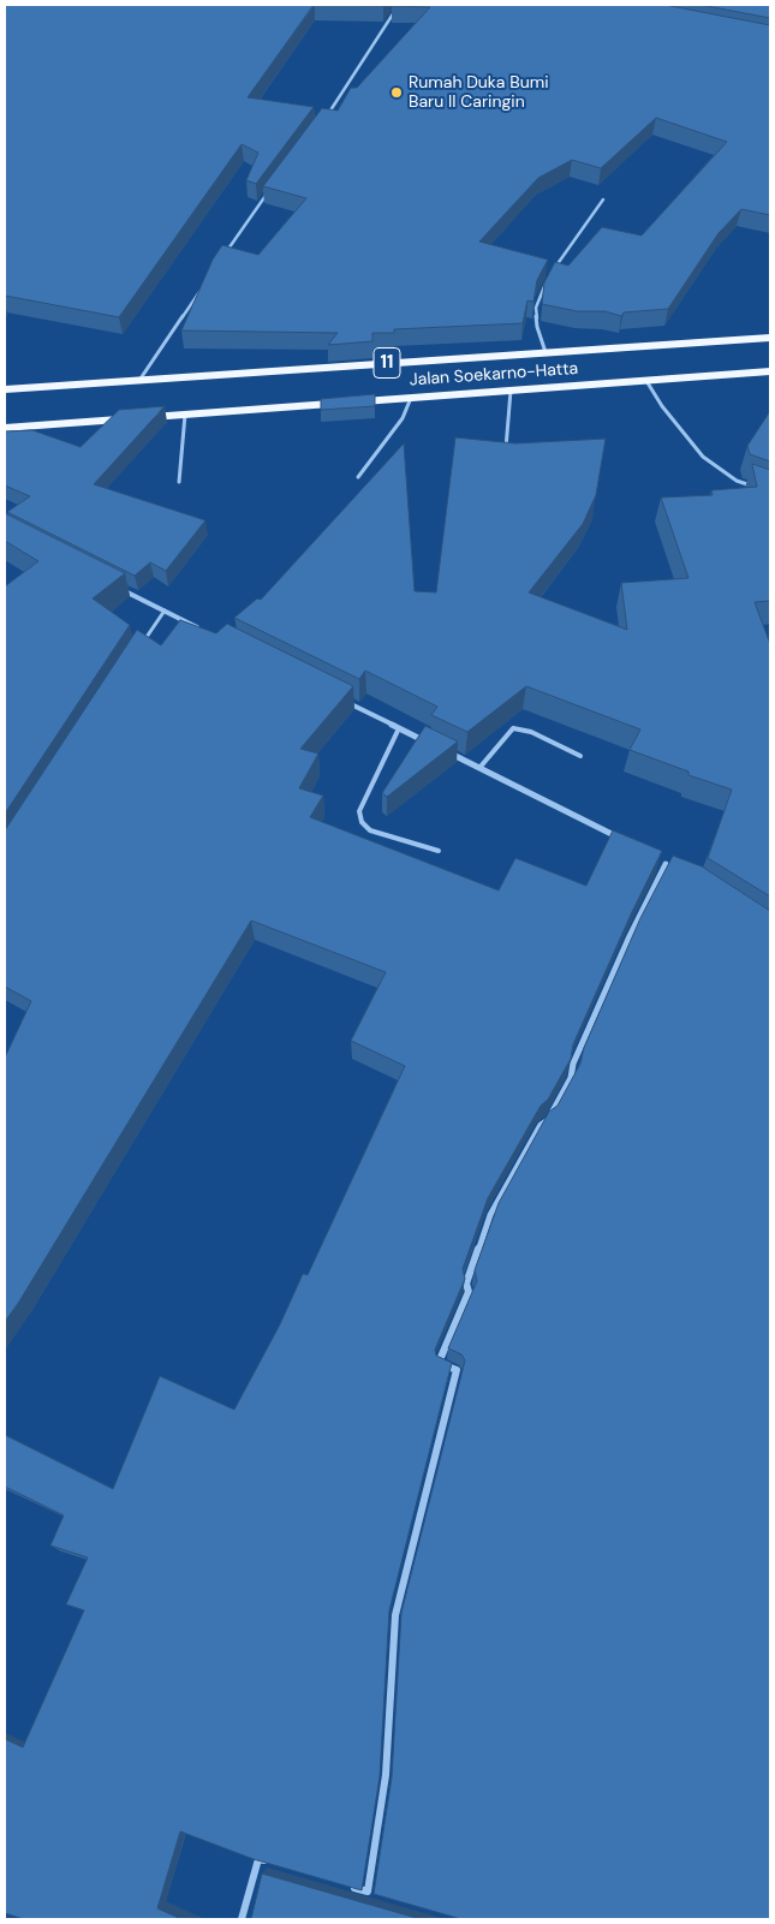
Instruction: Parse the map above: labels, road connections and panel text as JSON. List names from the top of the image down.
{
  "streets": {
    "highway": ["11", "Jalan Soekarno-Hatta"]
  },
  "places": ["Rumah Duka Bumi Baru II Caringin"]
}
